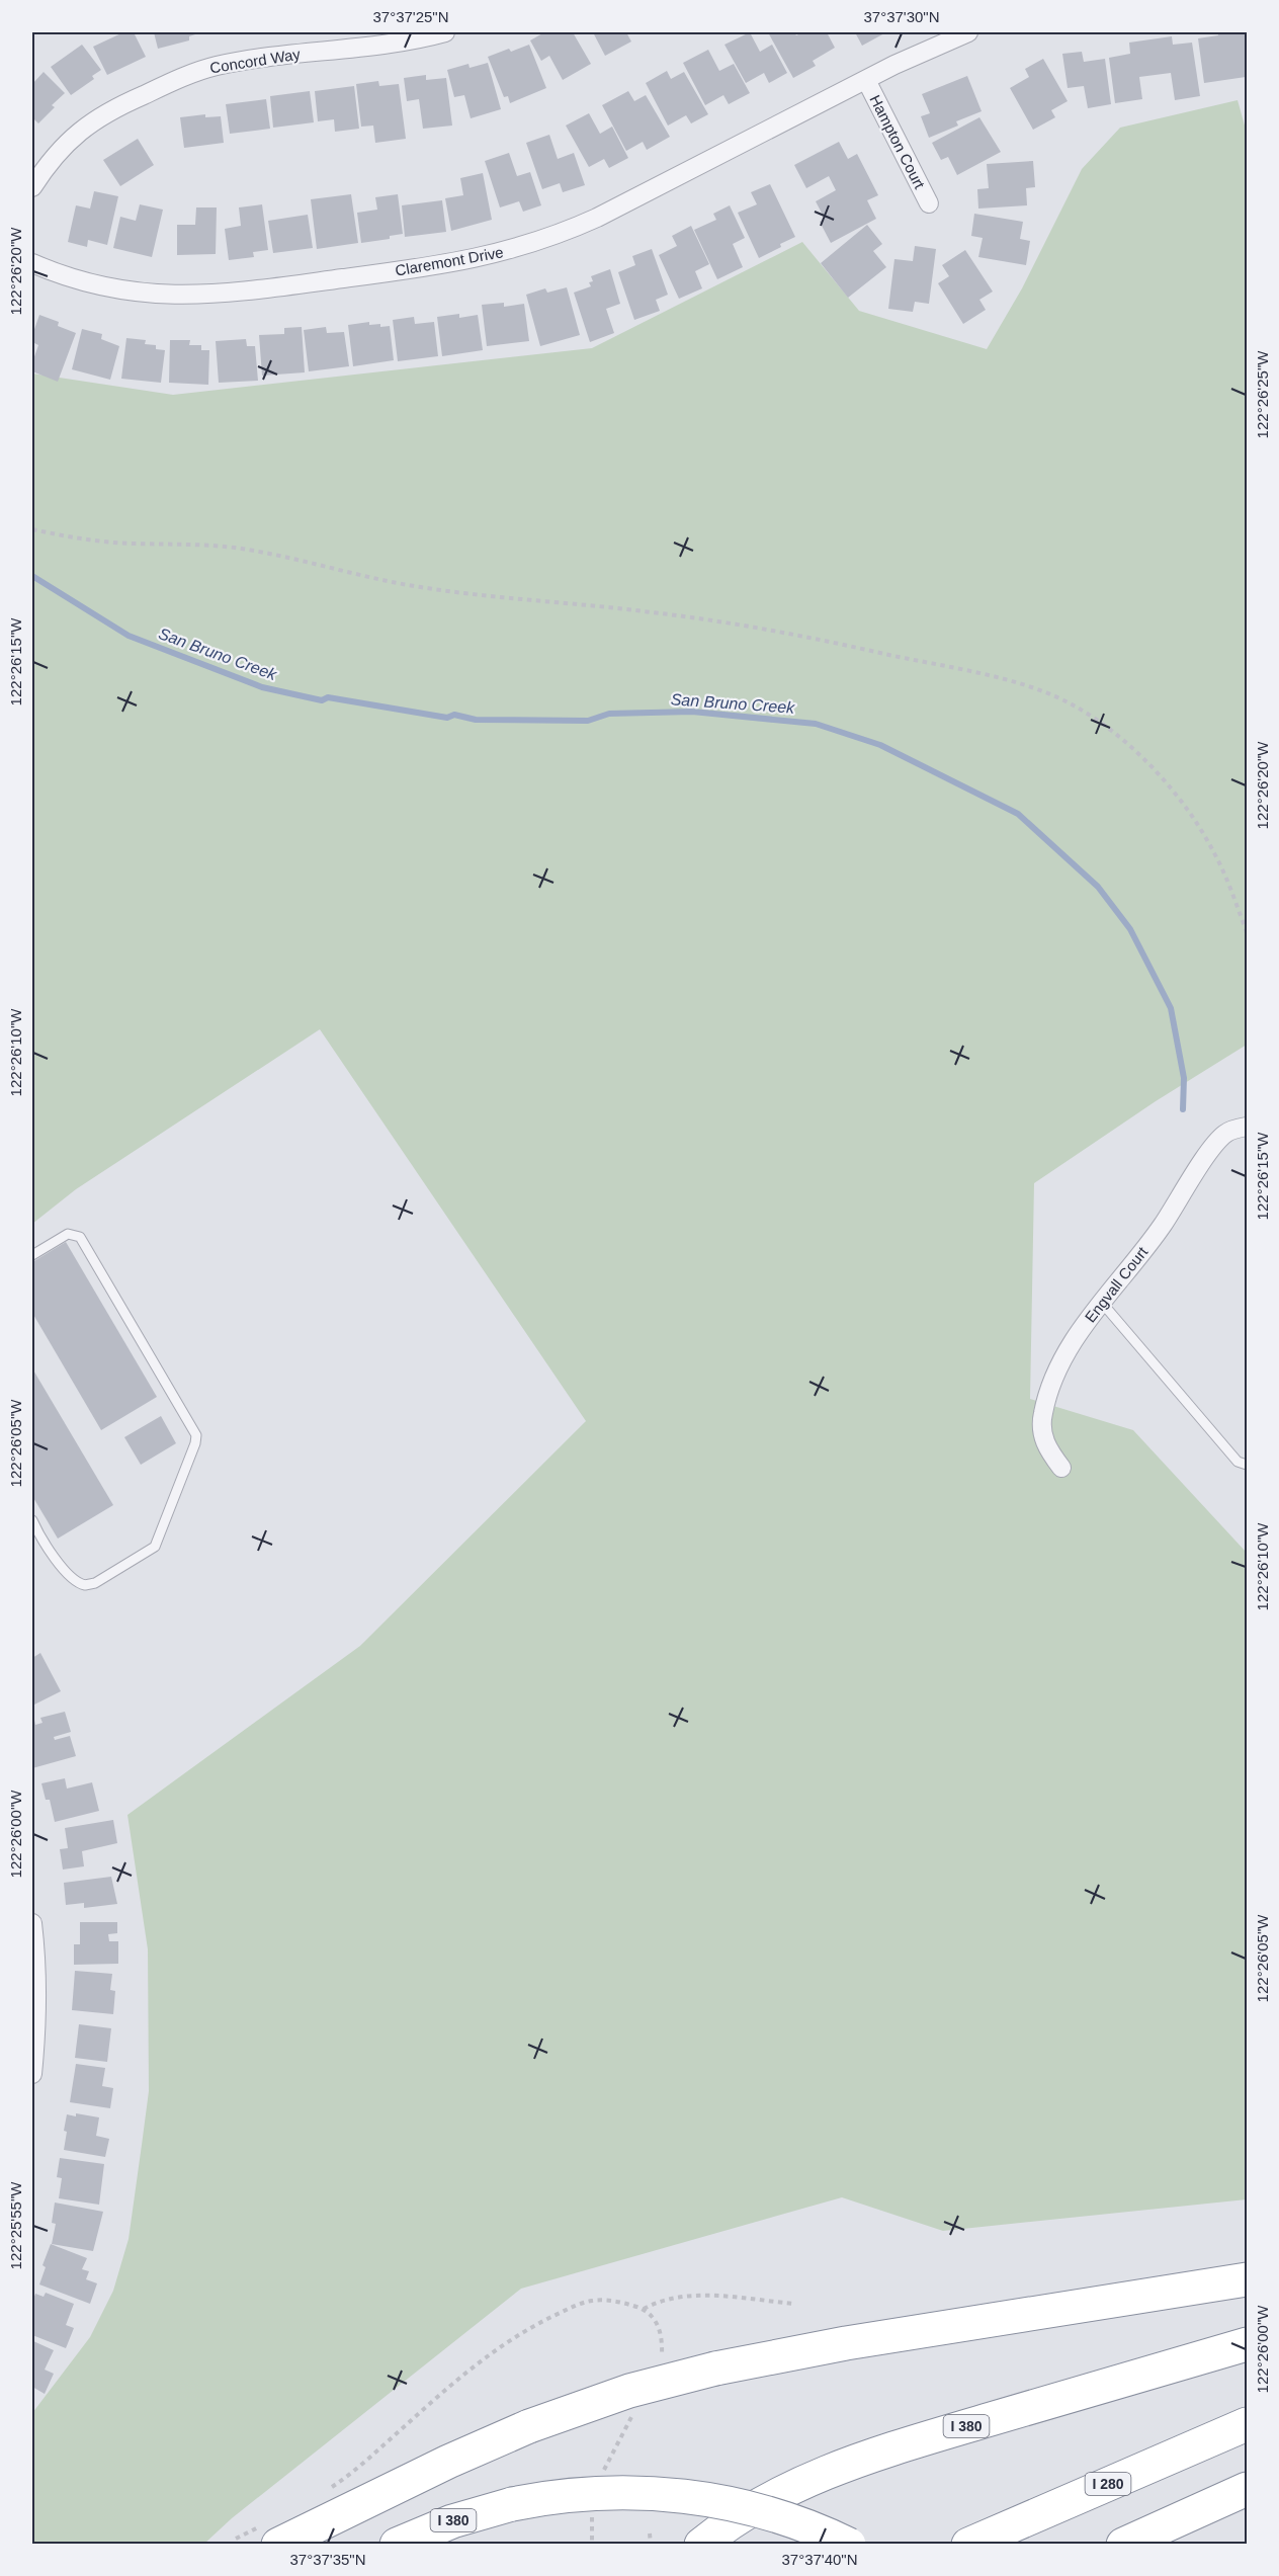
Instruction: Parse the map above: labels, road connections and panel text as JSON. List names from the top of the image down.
{
  "streets": {
    "highway": ["I 380", "I 280"],
    "street": [
      "Concord Way",
      "Hampton Court",
      "Claremont Drive",
      "Engvall Court"
    ]
  },
  "crossings": [
    ["Hampton Court", "Claremont Drive"]
  ],
  "water": ["San Bruno Creek"],
  "coordinates": [
    "37°37'25\"N",
    "37°37'30\"N",
    "122°26'20\"W",
    "122°26'25\"W",
    "122°26'15\"W",
    "122°26'10\"W",
    "122°26'05\"W",
    "122°26'00\"W",
    "122°25'55\"W",
    "37°37'35\"N",
    "37°37'40\"N"
  ]
}
